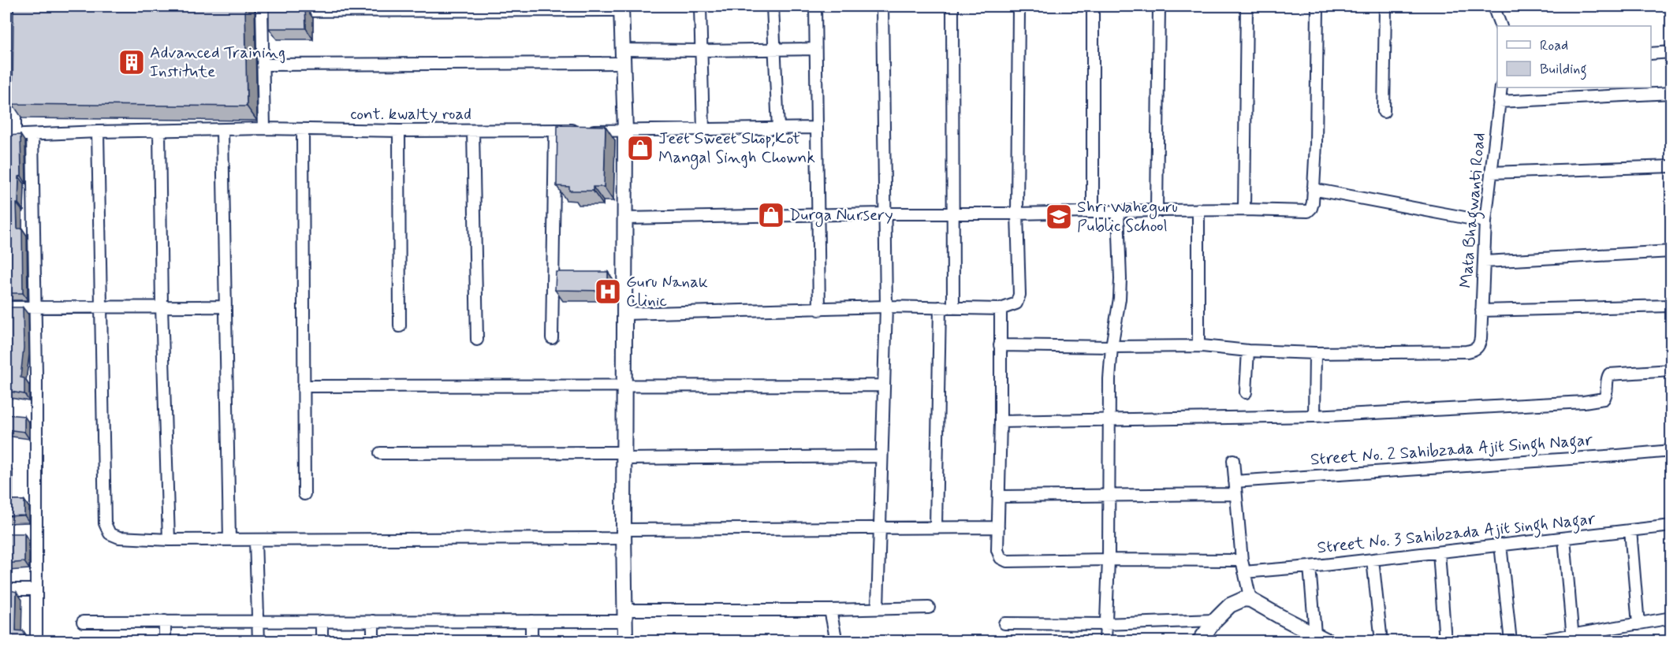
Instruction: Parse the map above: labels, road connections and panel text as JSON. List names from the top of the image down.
{
  "streets": {
    "street": [
      "cont. kwalty road",
      "Mata Bhagwanti Road",
      "Street No. 2 Sahibzada Ajit Singh Nagar",
      "Street No. 3 Sahibzada Ajit singh Nagar"
    ]
  },
  "places": {
    "building": ["Advanced Training Institute"],
    "shop": ["Jeet Sweet Shop,Kot Mangal Singh Chownk", "Durga Nursery"],
    "school or university": ["Shri Waheguru Public School"],
    "hospital": ["Guru Nanak Clinic"]
  },
  "legend": ["Road", "Building"]
}
